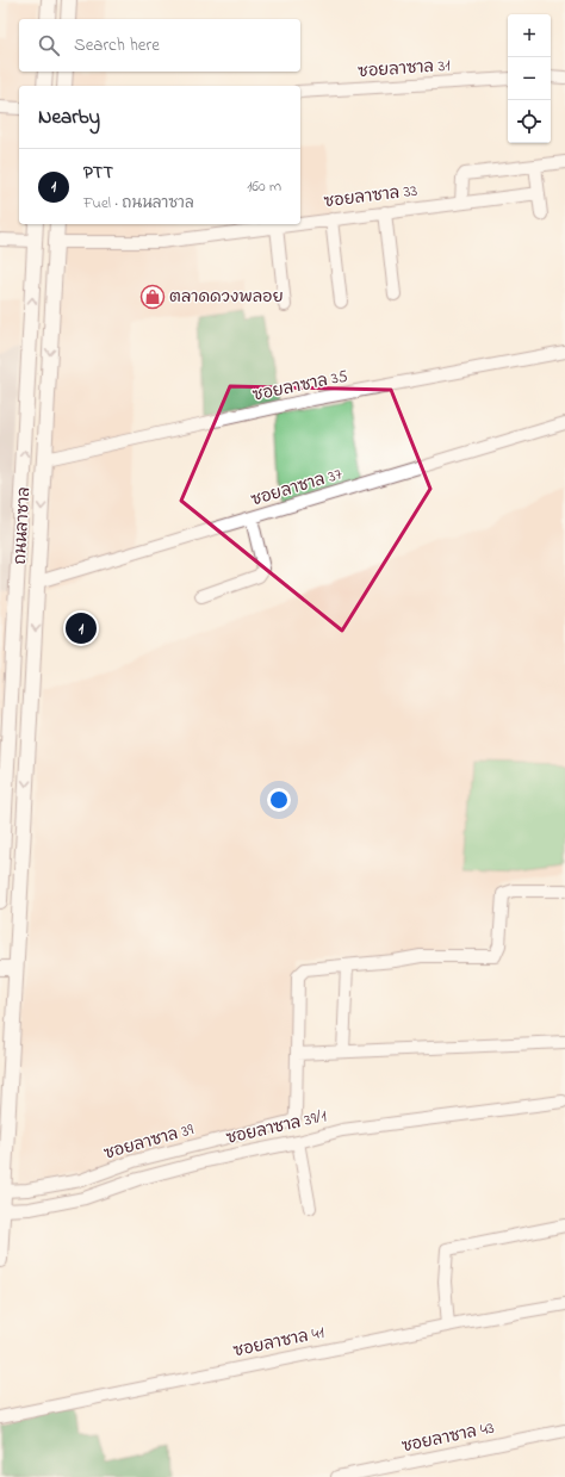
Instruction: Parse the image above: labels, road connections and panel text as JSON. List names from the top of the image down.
{
  "streets": {
    "street": [
      "ซอยลาซาล 31",
      "ซอยลาซาล 33",
      "ซอยลาซาล 35",
      "ซอยลาซาล 37",
      "ถนนลาซาล",
      "ซอยลาซาล 39/1",
      "ซอยลาซาล 39",
      "ซอยลาซาล 41",
      "ซอยลาซาล 43"
    ]
  },
  "crossings": [
    ["ซอยลาซาล 33", "ถนนลาซาล"],
    ["ซอยลาซาล 35", "ถนนลาซาล"],
    ["ซอยลาซาล 37", "ถนนลาซาล"],
    ["ถนนลาซาล", "ซอยลาซาล 39/1"],
    ["ถนนลาซาล", "ซอยลาซาล 39"]
  ],
  "places": {
    "shop": ["ตลาดดวงพลอย"]
  },
  "page": {
    "map_buttons": ["+", "−"],
    "search": "Search here",
    "heading": "Nearby",
    "list": [
      {
        "mark": "1",
        "name": "PTT",
        "note": "Fuel · ถนนลาซาล",
        "value": "160 m"
      }
    ],
    "pins": "1"
  }
}
